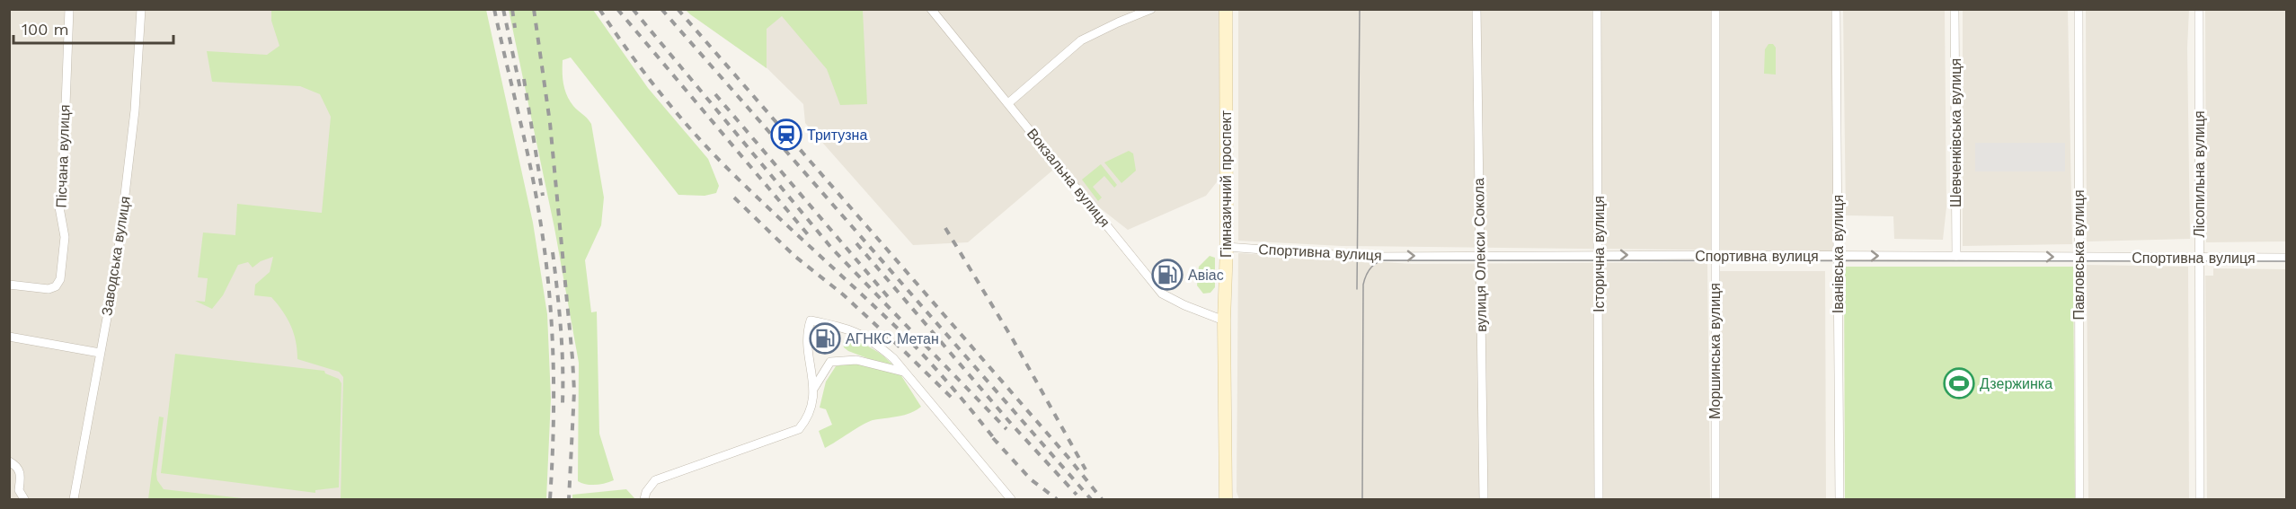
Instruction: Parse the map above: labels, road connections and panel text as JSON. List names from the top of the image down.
{
  "streets": {
    "main road": ["Гімназичний проспект"],
    "street": [
      "Шевченківська вулиця",
      "Пісчана вулиця",
      "Лісопильна вулиця",
      "Вокзальна вулиця",
      "Спортивна вулиця",
      "Історична вулиця",
      "Іванівська вулиця",
      "вулиця Олекси Сокола",
      "Павловська вулиця",
      "Заводська вулиця",
      "Моршинська вулиця"
    ]
  },
  "crossings": [
    ["Шевченківська вулиця", "Спортивна вулиця"],
    ["Лісопильна вулиця", "Спортивна вулиця"],
    ["Вокзальна вулиця", "Гімназичний проспект"],
    ["Гімназичний проспект", "Спортивна вулиця"],
    ["Спортивна вулиця", "Історична вулиця"],
    ["Спортивна вулиця", "Іванівська вулиця"],
    ["Спортивна вулиця", "вулиця Олекси Сокола"],
    ["Спортивна вулиця", "Павловська вулиця"],
    ["Спортивна вулиця", "Моршинська вулиця"]
  ],
  "one_way": ["Спортивна вулиця"],
  "places": {
    "station": ["Тритузна"],
    "fuel station": ["Авіас", "АГНКС Метан"],
    "sports": ["Дзержинка"]
  },
  "scale_bar": "100 m"
}
